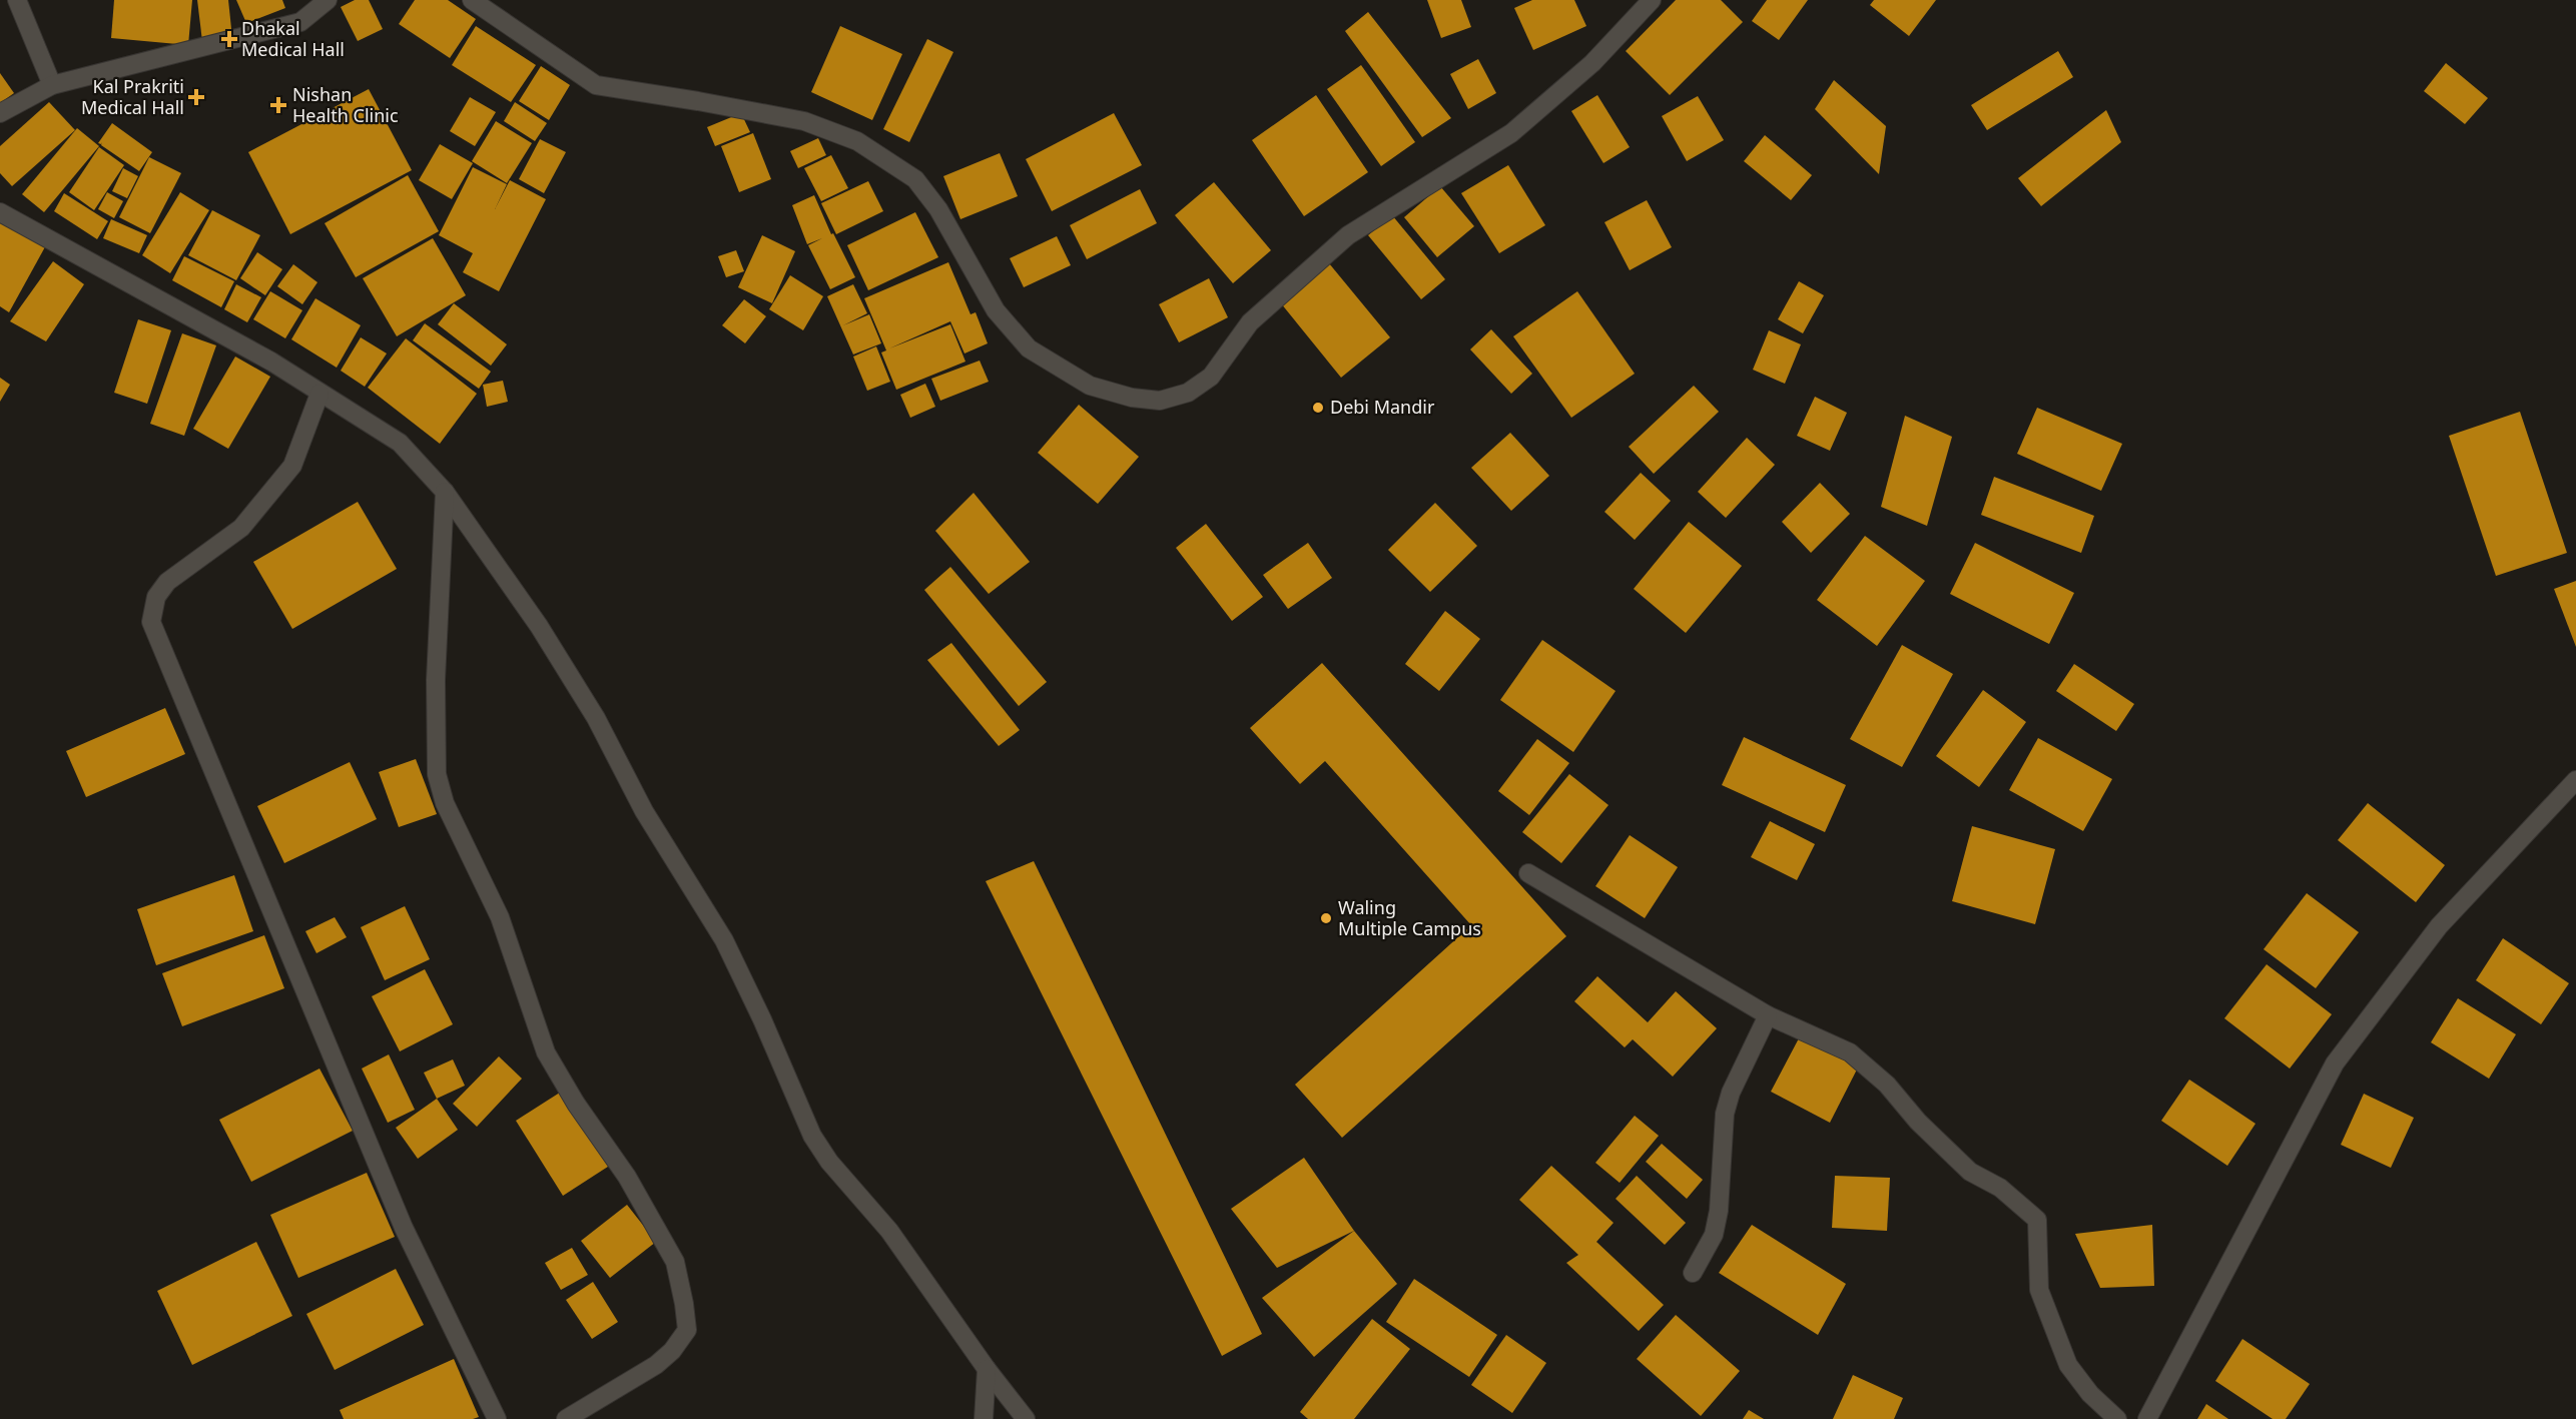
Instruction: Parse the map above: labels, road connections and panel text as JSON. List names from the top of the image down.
{
  "places": {
    "health": ["Dhakal Medical Hall", "Kal Prakriti Medical Hall", "Nishan Health Clinic"],
    "other": ["Debi Mandir", "Waling Multiple Campus"]
  }
}
